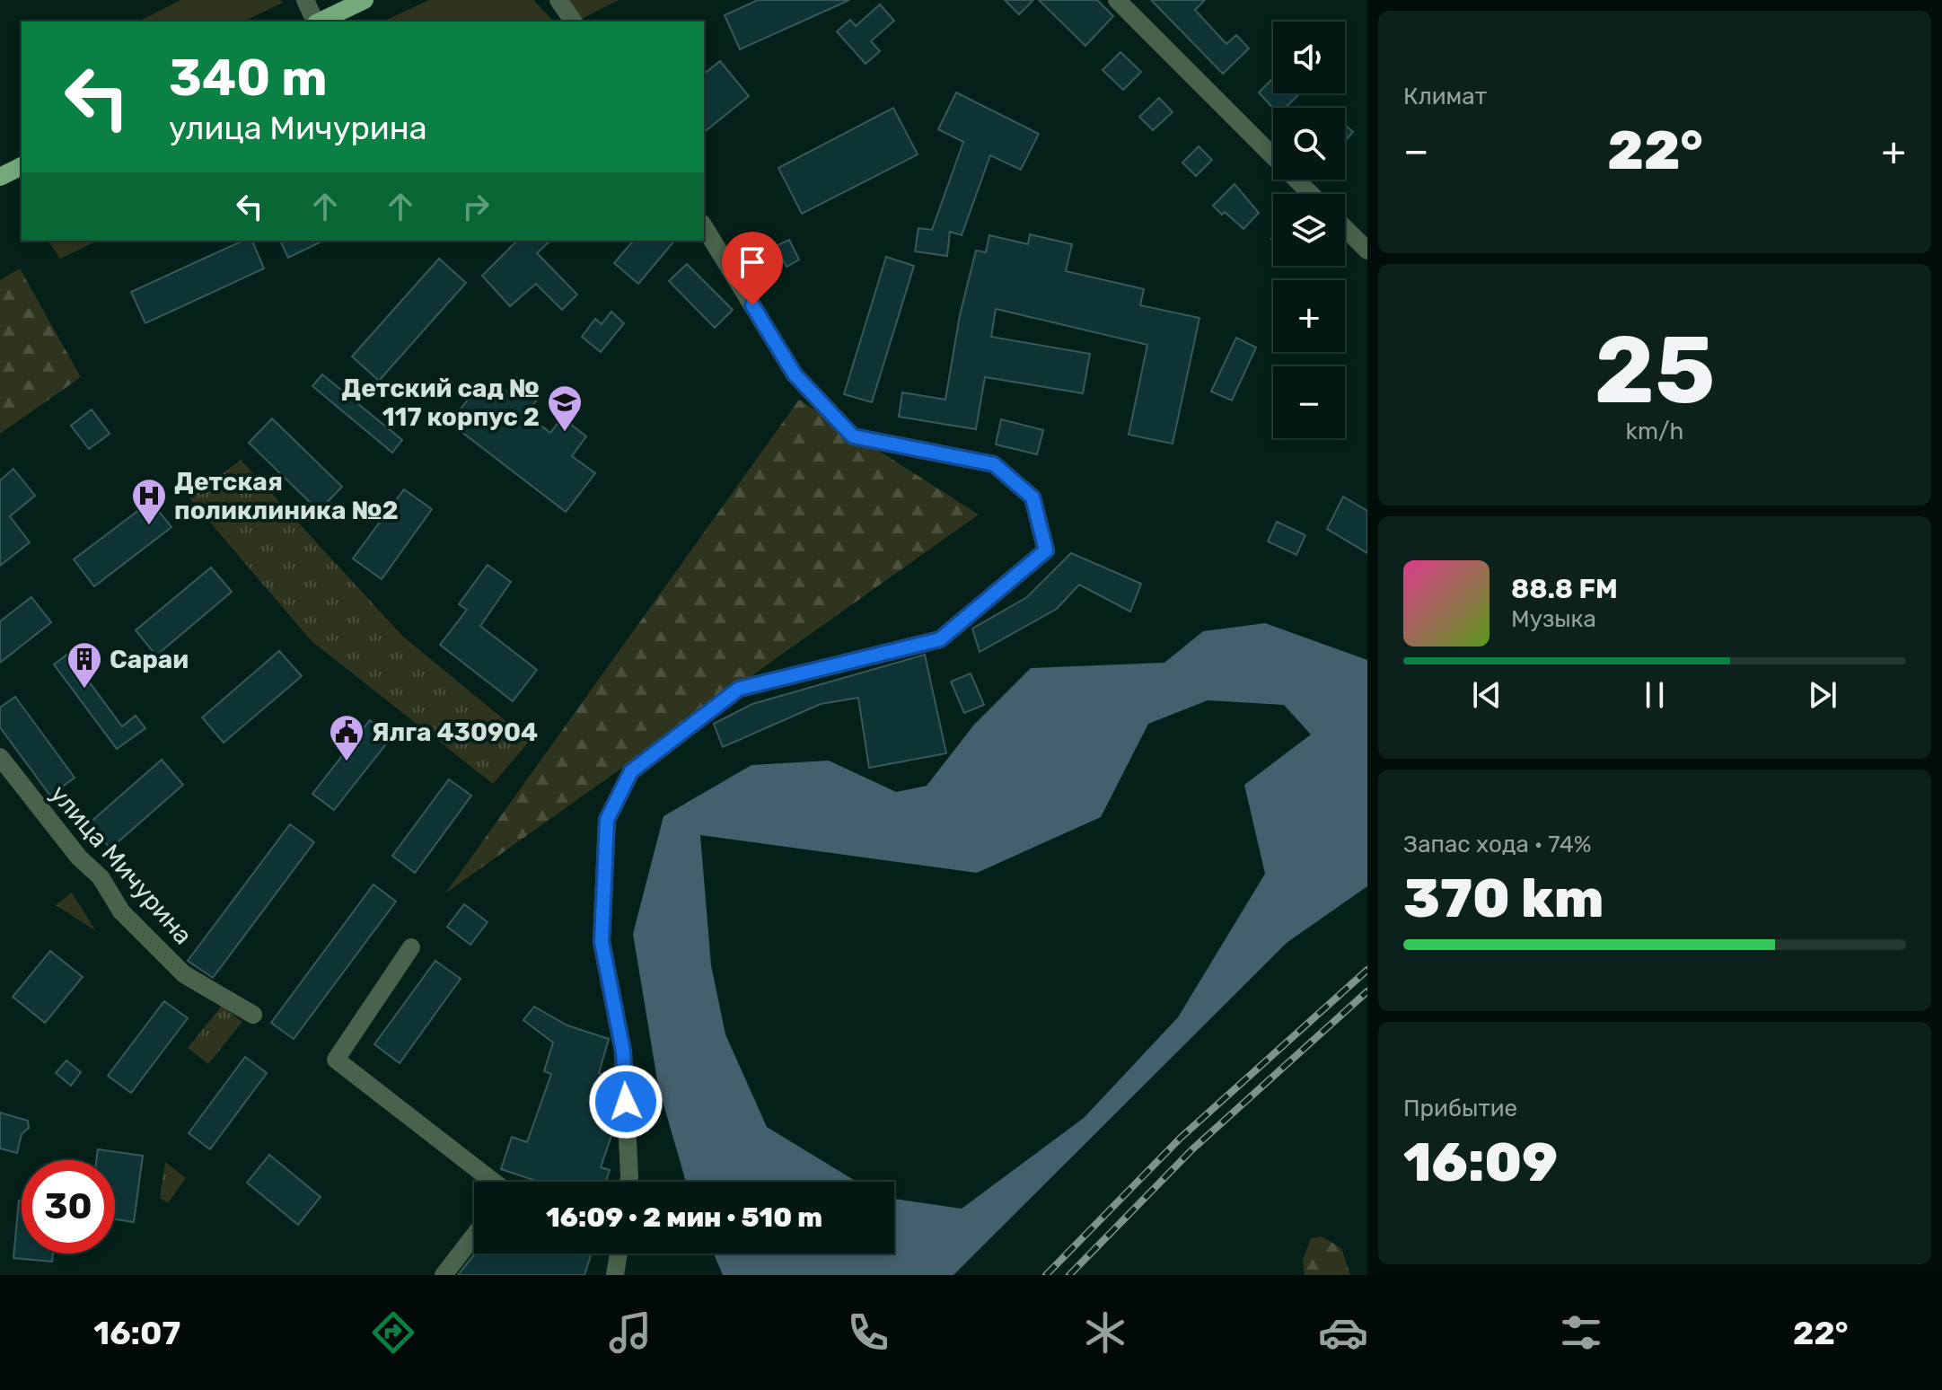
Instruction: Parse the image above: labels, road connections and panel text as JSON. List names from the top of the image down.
{
  "streets": {
    "street": ["улица Мичурина"]
  },
  "places": {
    "school or university": ["Детский сад № 117 корпус 2"],
    "hospital": ["Детская поликлиника №2"],
    "building": ["Сараи"],
    "public building": ["Ялга 430904"]
  },
  "page": {
    "tile": [
      "Климат",
      ["25", "km/h"],
      ["Запас хода · 74%", "370 km"],
      ["Прибытие", "16:09"]
    ],
    "map_buttons": ["+", "−"],
    "turn": ["340 m", "улица Мичурина"],
    "heat": ["−", "22°", "+"],
    "song": ["88.8 FM", "Музыка"],
    "limit": "30",
    "trip": "16:09 · 2 мин · 510 m",
    "tabs": ["16:07", "22°"]
  }
}
